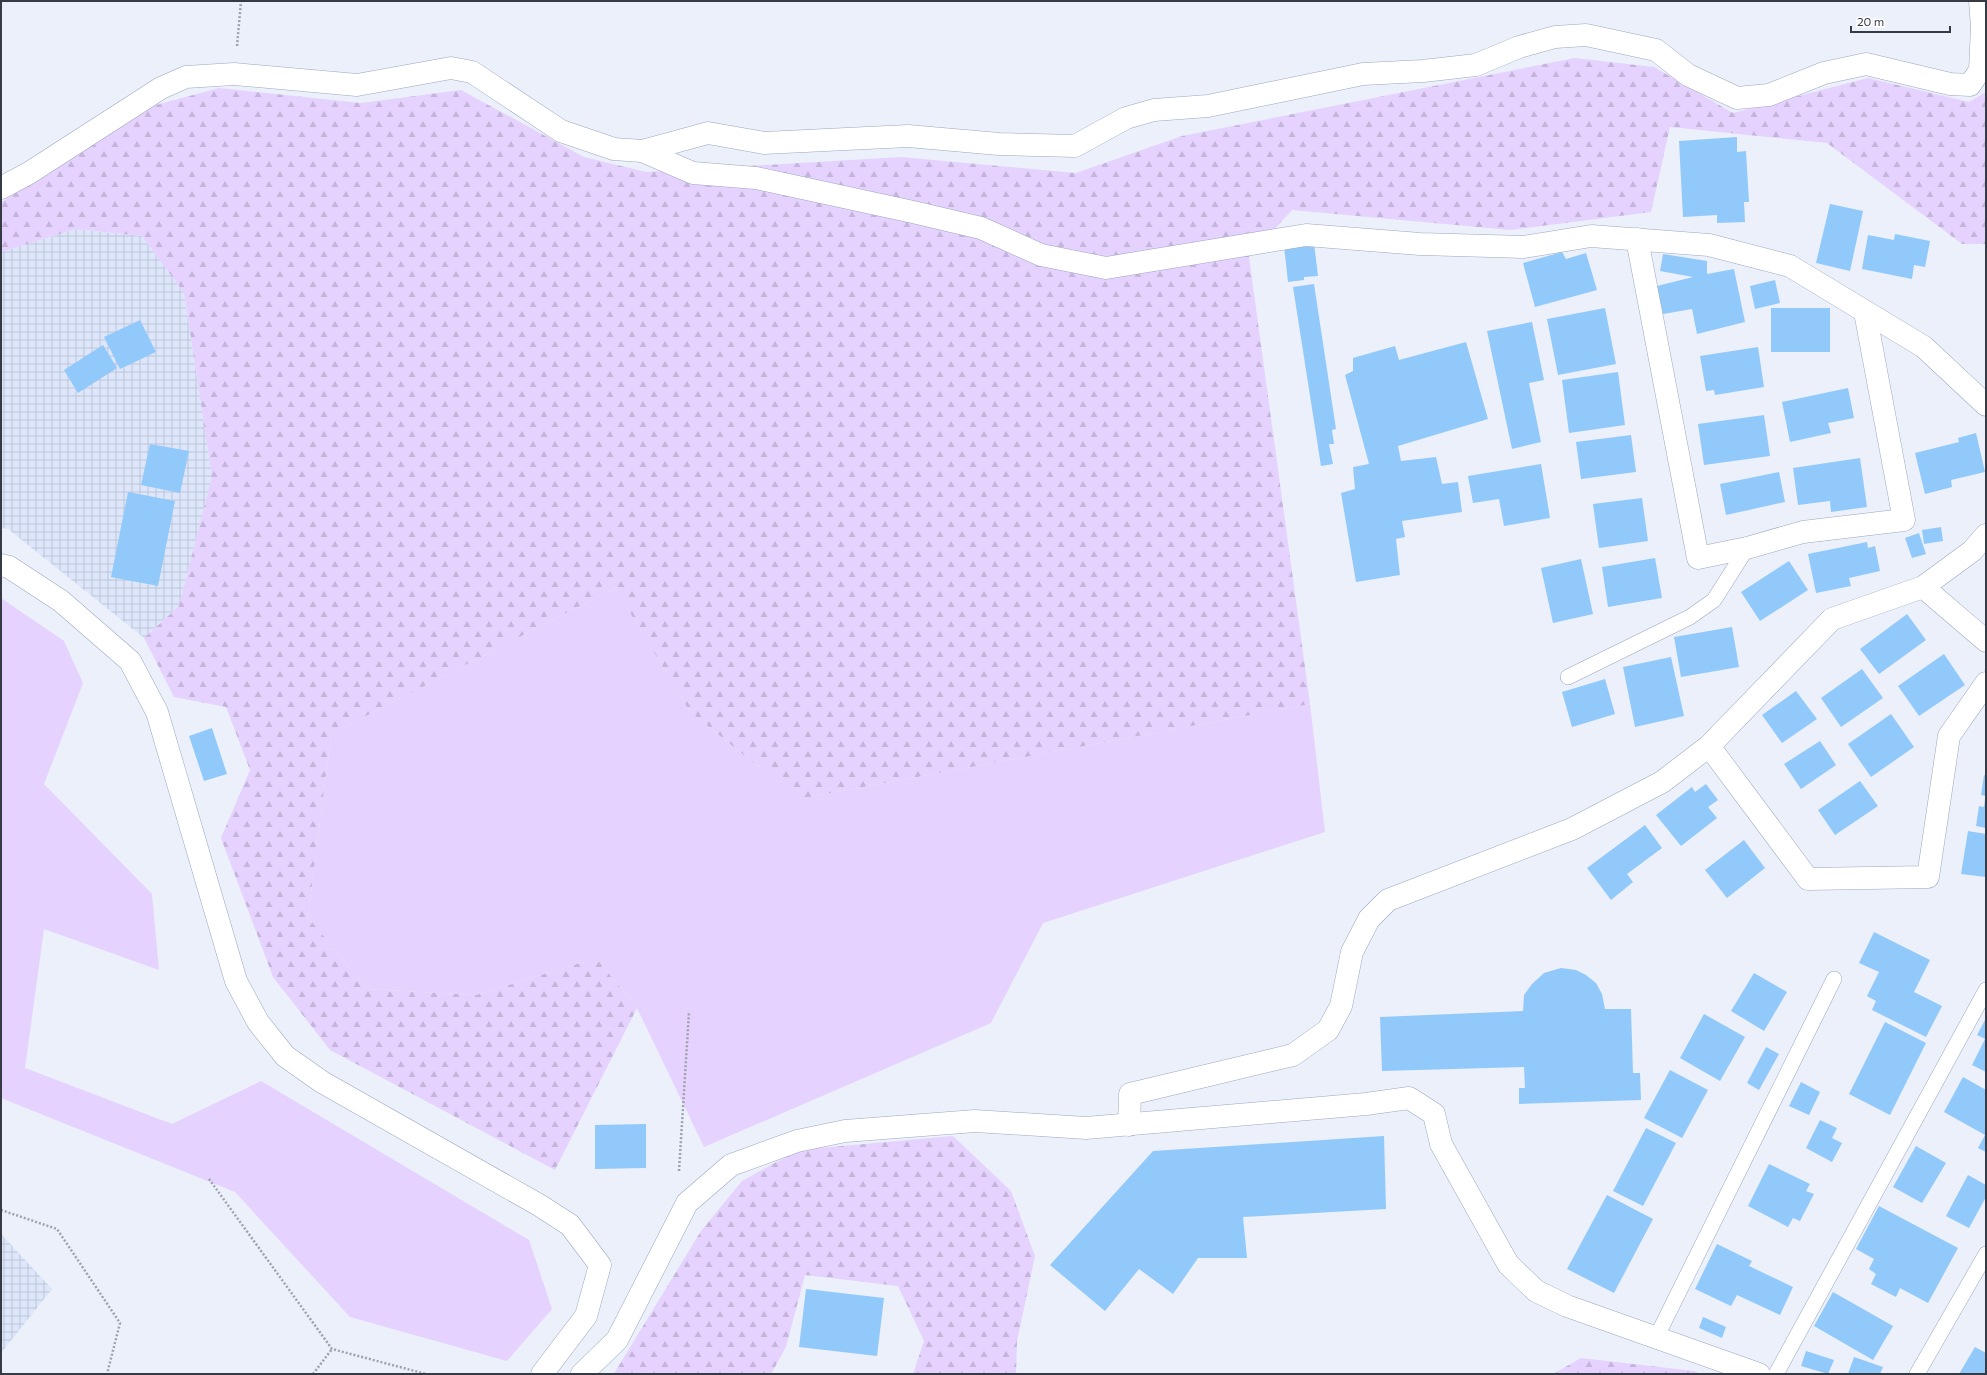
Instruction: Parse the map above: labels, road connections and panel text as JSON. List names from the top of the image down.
{
  "scale_bar": "20 m"
}
